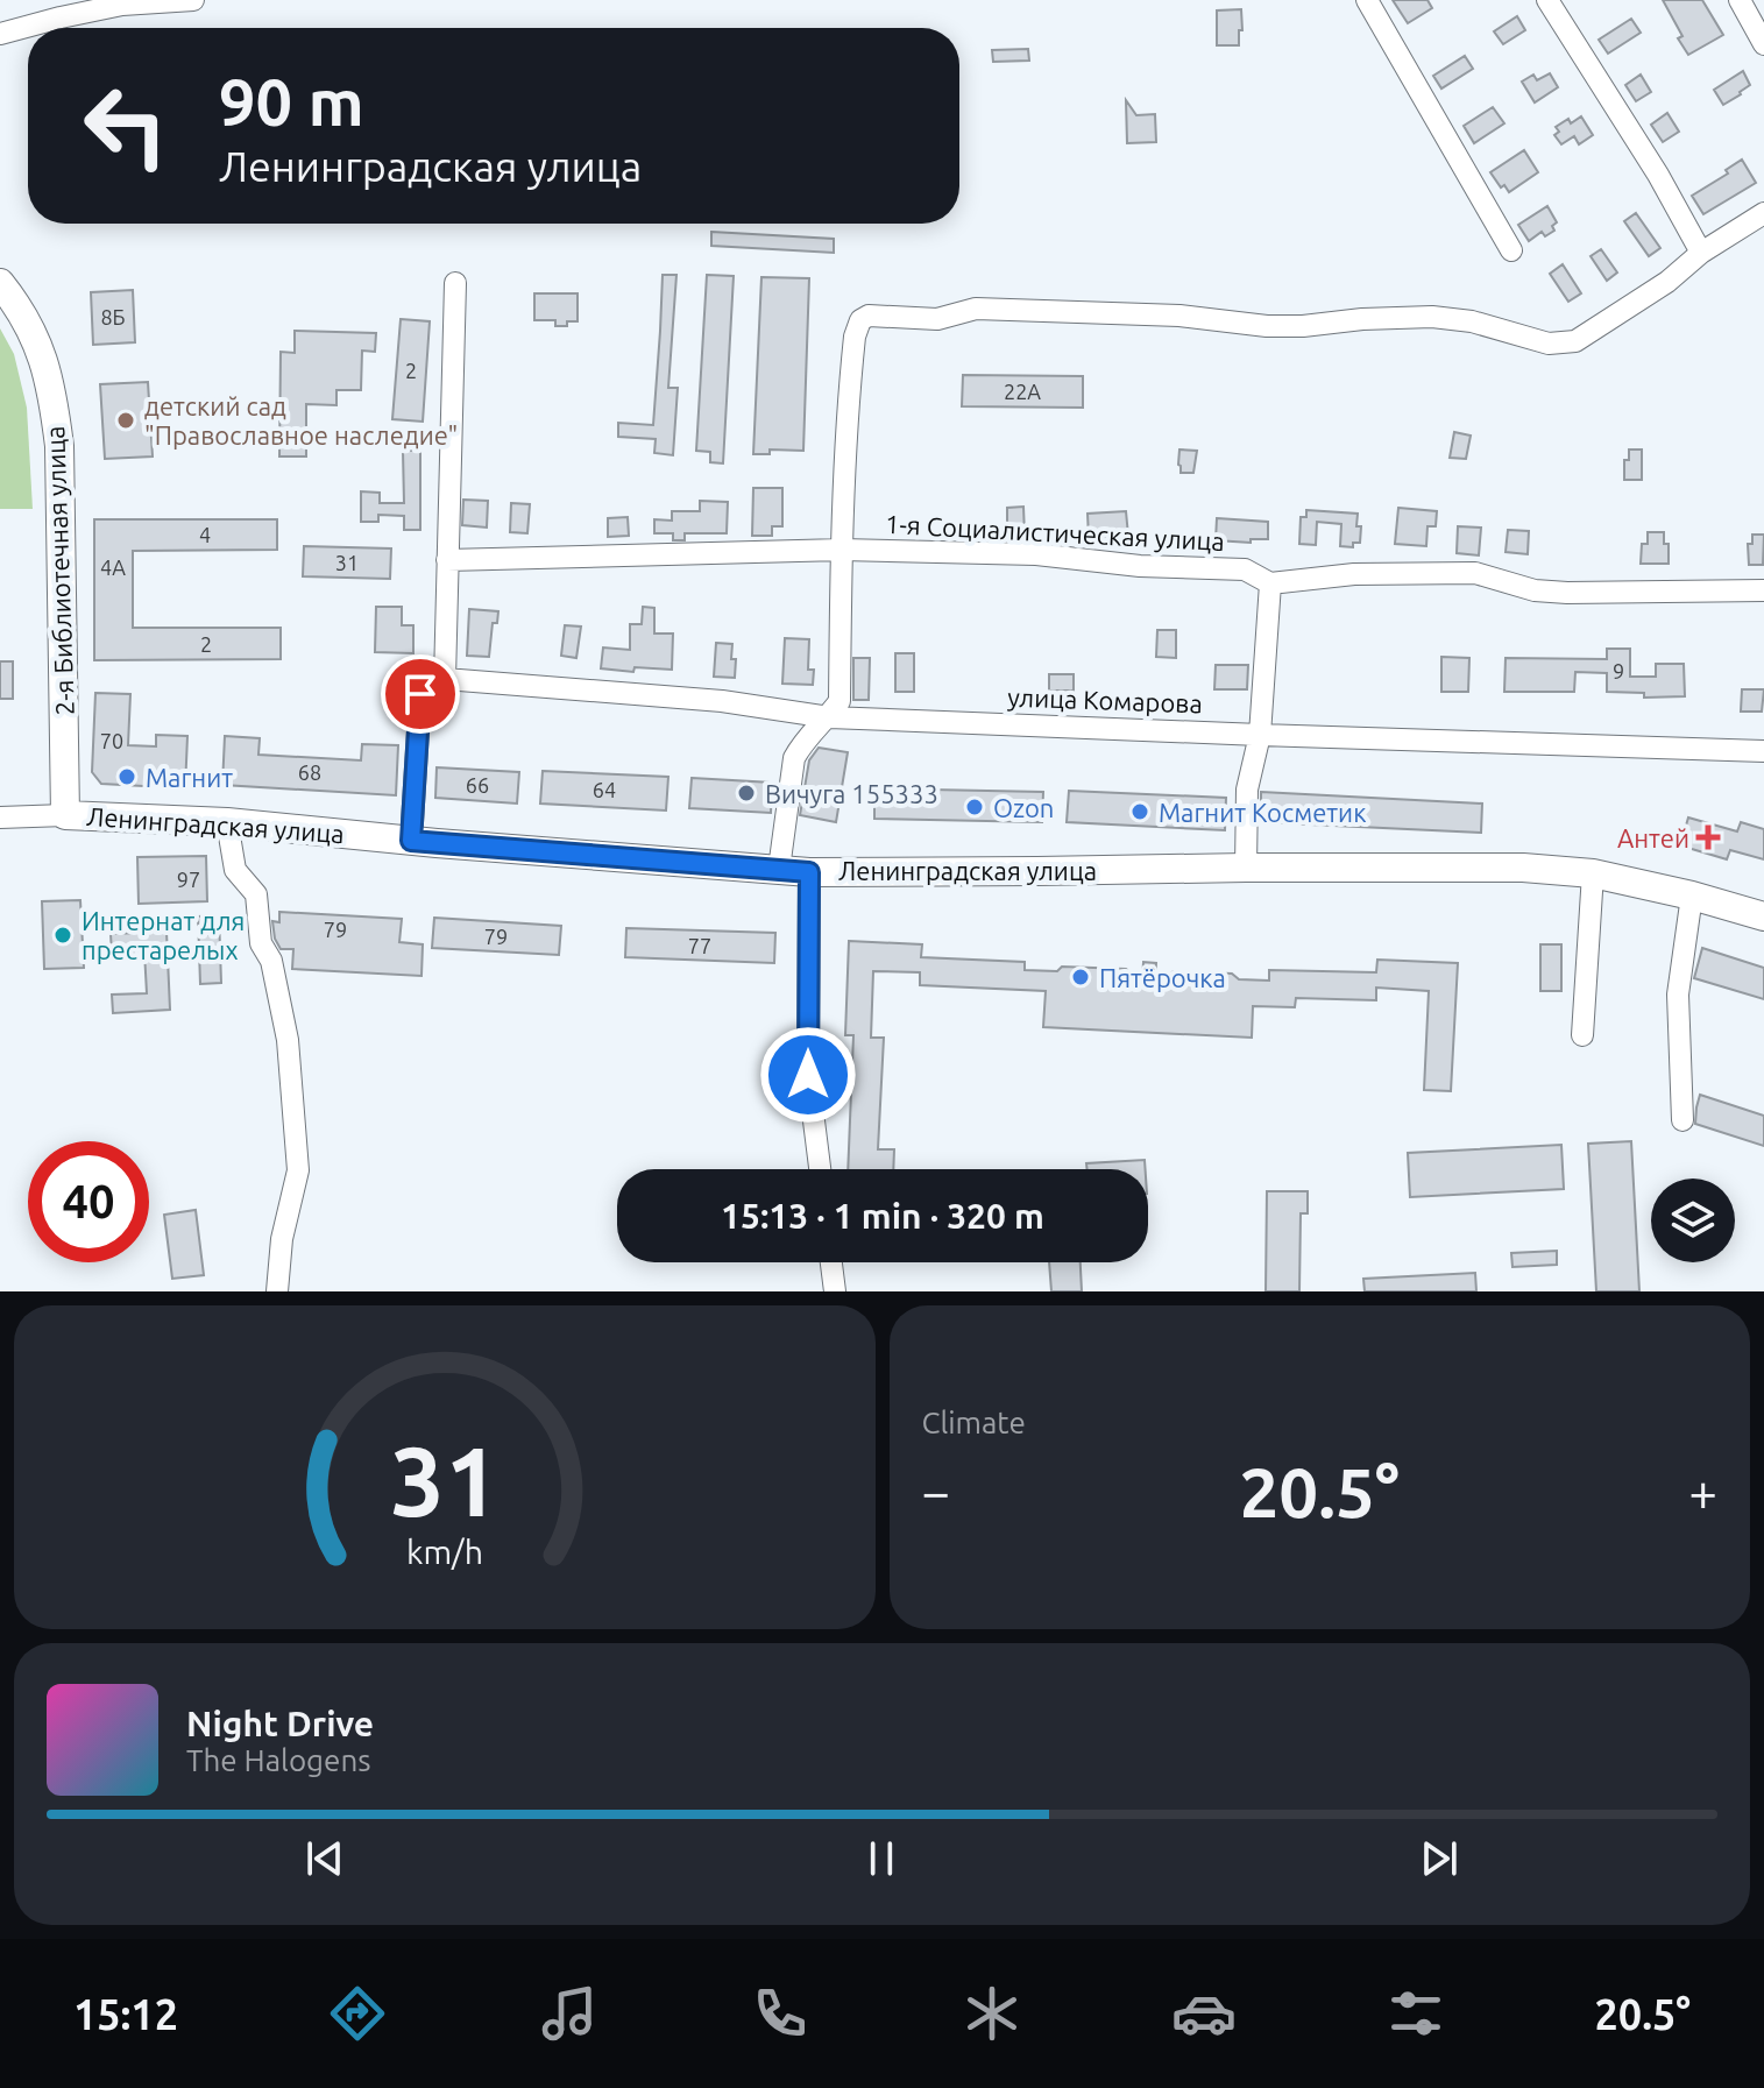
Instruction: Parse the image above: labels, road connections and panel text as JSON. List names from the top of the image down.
{
  "streets": {
    "main road": ["2-я Библиотечная улица", "Ленинградская улица"],
    "street": ["1-я Социалистическая улица", "улица Комарова"]
  },
  "crossings": [
    ["2-я Библиотечная улица", "Ленинградская улица"]
  ],
  "places": {
    "other": [
      "детский сад \"Православное наследие\"",
      "Магнит",
      "Вичуга 155333",
      "Ozon",
      "Магнит Косметик",
      "Интернат для престарелых",
      "Пятёрочка"
    ],
    "health": ["Антей"]
  },
  "house_numbers": [
    "8Б",
    "2",
    "22А",
    "4",
    "31",
    "4А",
    "2",
    "9",
    "70",
    "68",
    "66",
    "64",
    "97",
    "79",
    "79",
    "77"
  ],
  "page": {
    "turn": ["90 m", "Ленинградская улица"],
    "limit": "40",
    "trip": "15:13 · 1 min · 320 m",
    "tile": "Climate",
    "heat": ["−", "20.5°", "+"],
    "song": ["Night Drive", "The Halogens"],
    "tabs": ["15:12", "20.5°"],
    "gauge": ["31", "km/h"]
  }
}
